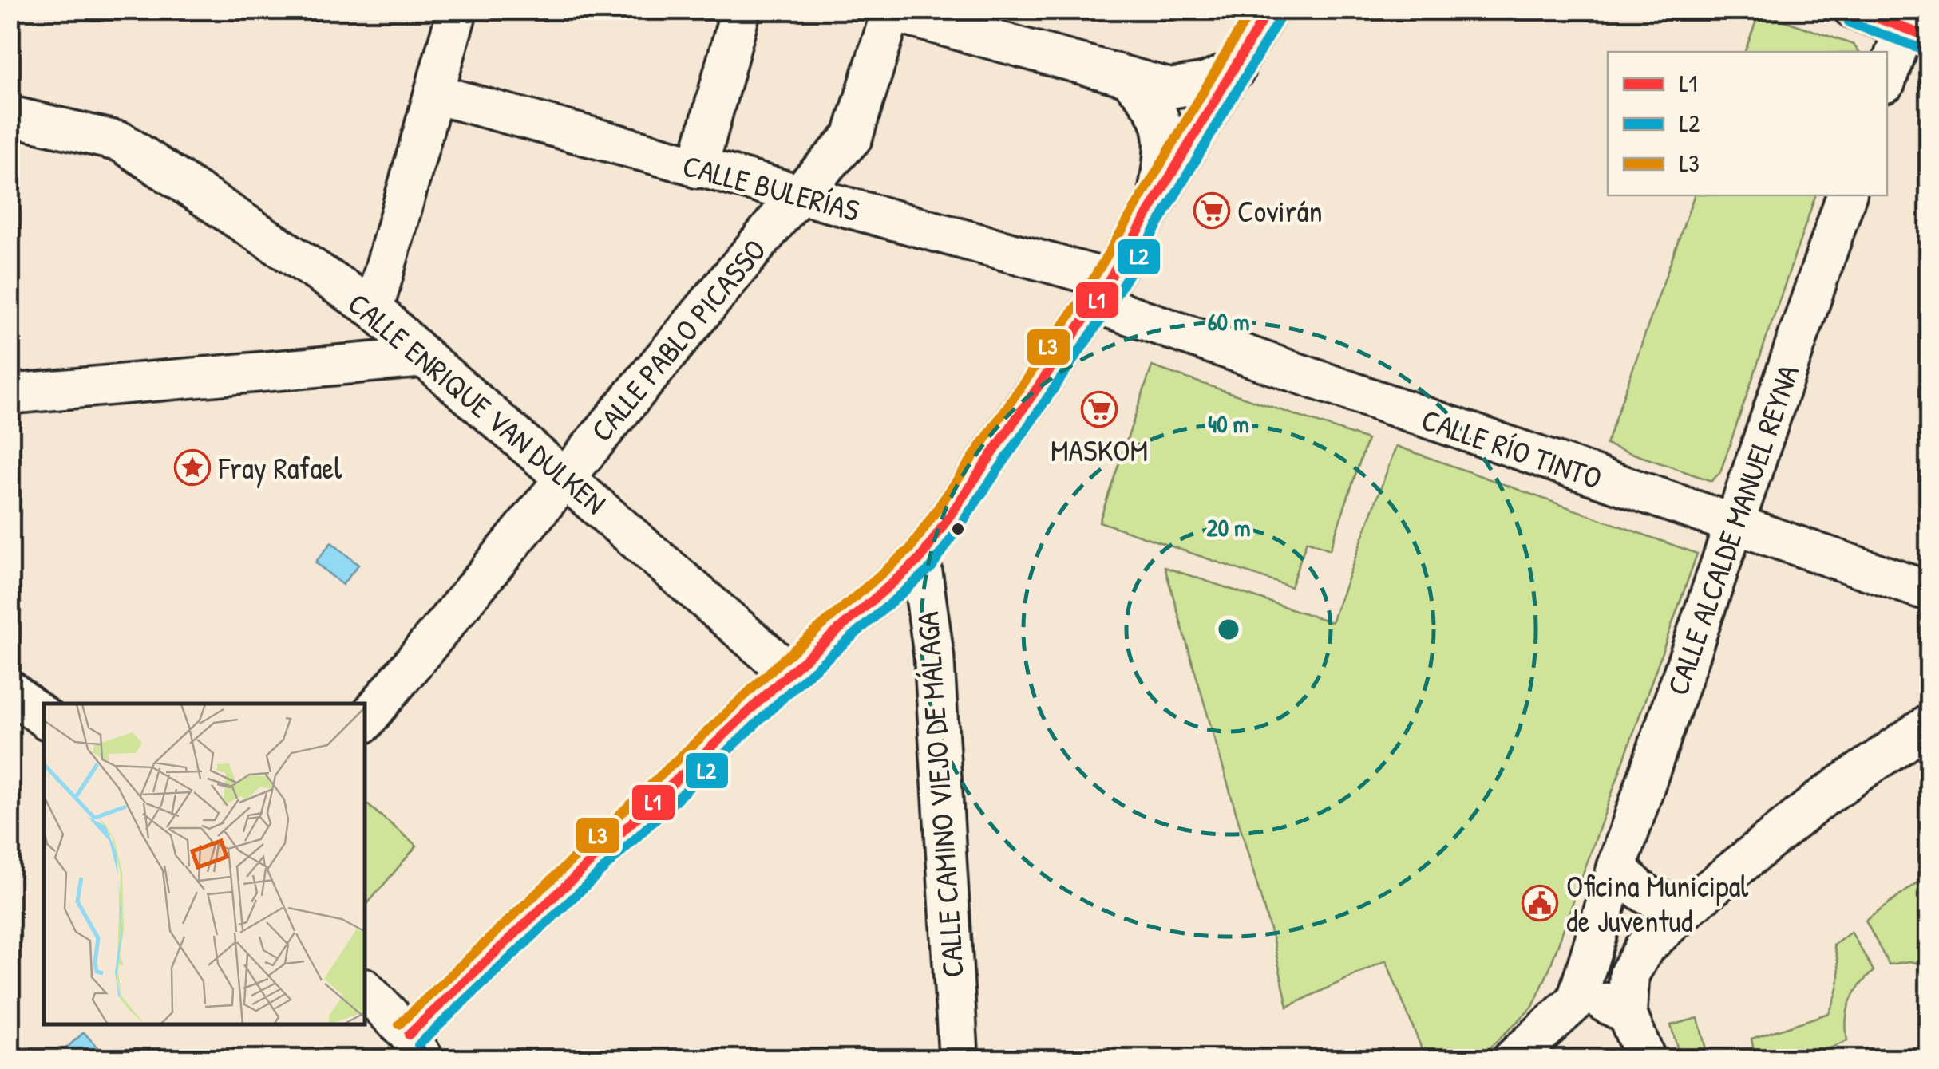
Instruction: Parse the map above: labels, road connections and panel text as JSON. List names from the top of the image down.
{
  "streets": {
    "street": [
      "CALLE BULERÍAS",
      "CALLE PABLO PICASSO",
      "CALLE ENRIQUE VAN DULKEN",
      "CALLE RÍO TINTO",
      "CALLE ALCALDE MANUEL REYNA",
      "CALLE CAMINO VIEJO DE MÁLAGA"
    ]
  },
  "crossings": [
    ["CALLE BULERÍAS", "CALLE PABLO PICASSO"],
    ["CALLE BULERÍAS", "CALLE RÍO TINTO"],
    ["CALLE PABLO PICASSO", "CALLE ENRIQUE VAN DULKEN"],
    ["CALLE RÍO TINTO", "CALLE ALCALDE MANUEL REYNA"]
  ],
  "places": {
    "supermarket": ["Covirán", "MASKOM"],
    "place": ["Fray Rafael"],
    "public building": ["Oficina Municipal de Juventud"]
  },
  "lines": ["transit line L1", "transit line L3", "transit line L2"],
  "legend": ["L1", "L2", "L3"],
  "rings": ["60 m", "40 m", "20 m"]
}
